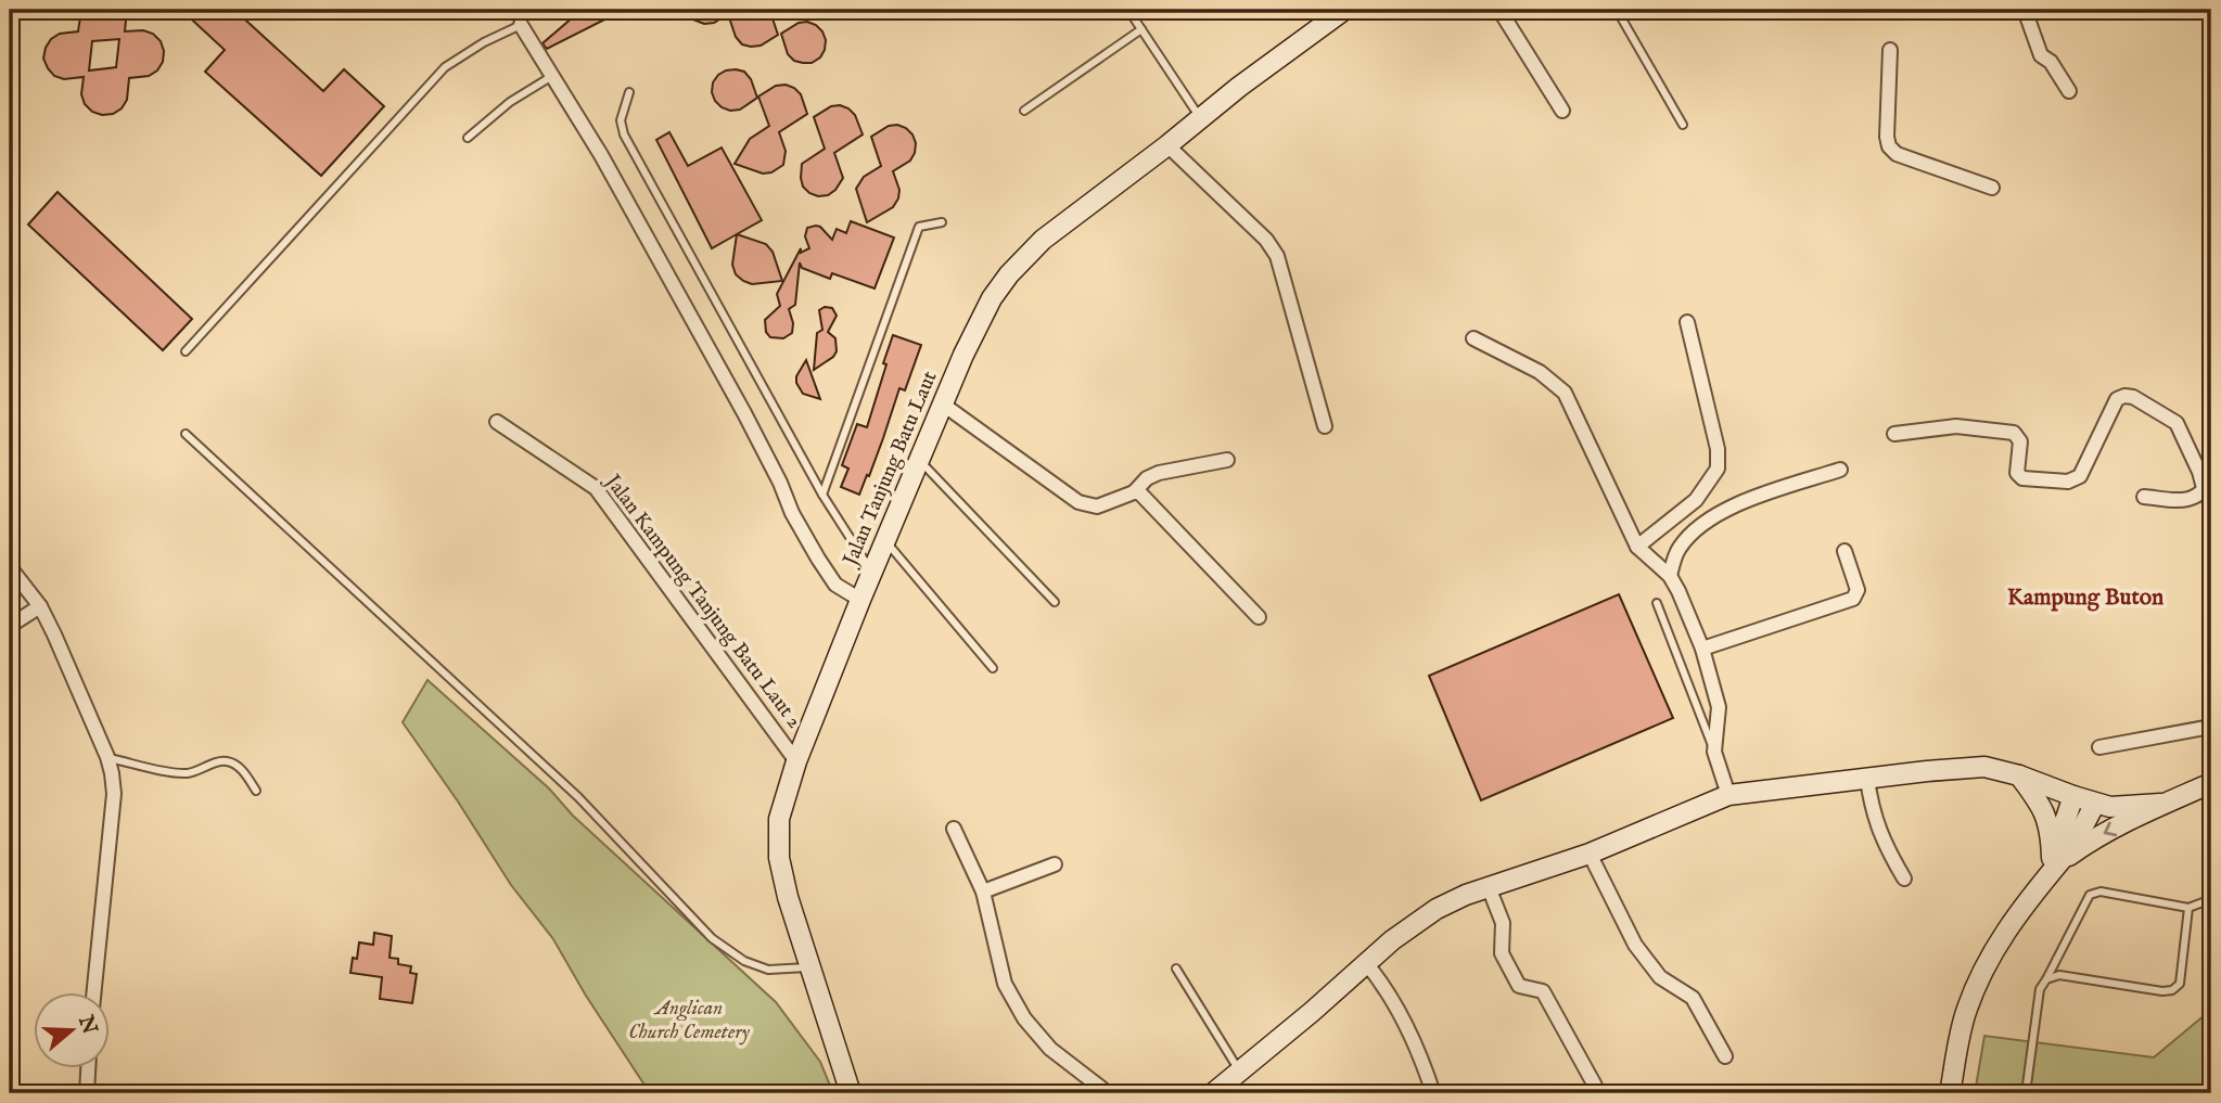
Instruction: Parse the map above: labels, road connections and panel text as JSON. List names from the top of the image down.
{
  "streets": {
    "street": ["Jalan Tanjung Batu Laut", "Jalan Kampung Tanjung Batu Laut 2"]
  },
  "crossings": [
    ["Jalan Tanjung Batu Laut", "Jalan Kampung Tanjung Batu Laut 2"]
  ],
  "districts": ["Kampung Buton"],
  "parks": ["Anglican Church Cemetery"],
  "north": "right"
}
